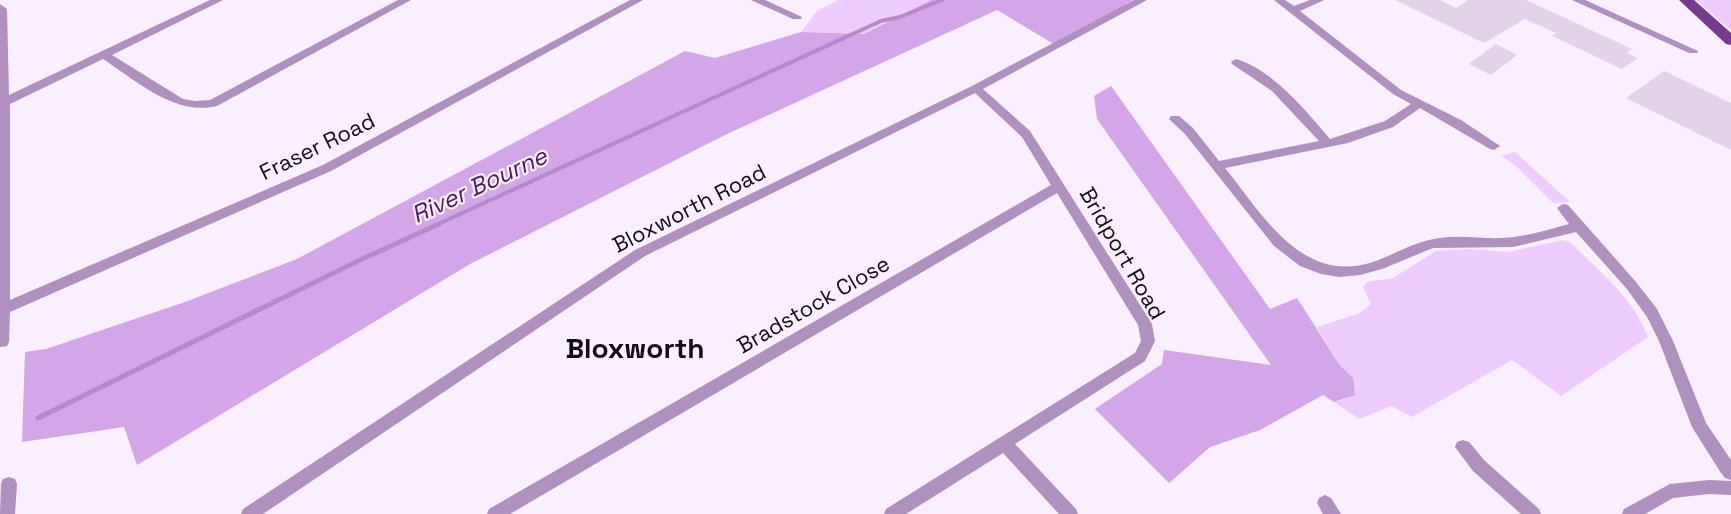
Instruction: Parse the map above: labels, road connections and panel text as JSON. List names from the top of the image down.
{
  "streets": {
    "street": [
      "Fraser Road",
      "Bloxworth Road",
      "Bridport Road",
      "Bradstock Close"
    ]
  },
  "crossings": [
    ["Bloxworth Road", "Bridport Road"],
    ["Bridport Road", "Bradstock Close"]
  ],
  "districts": ["Bloxworth"],
  "water": ["River Bourne"]
}
